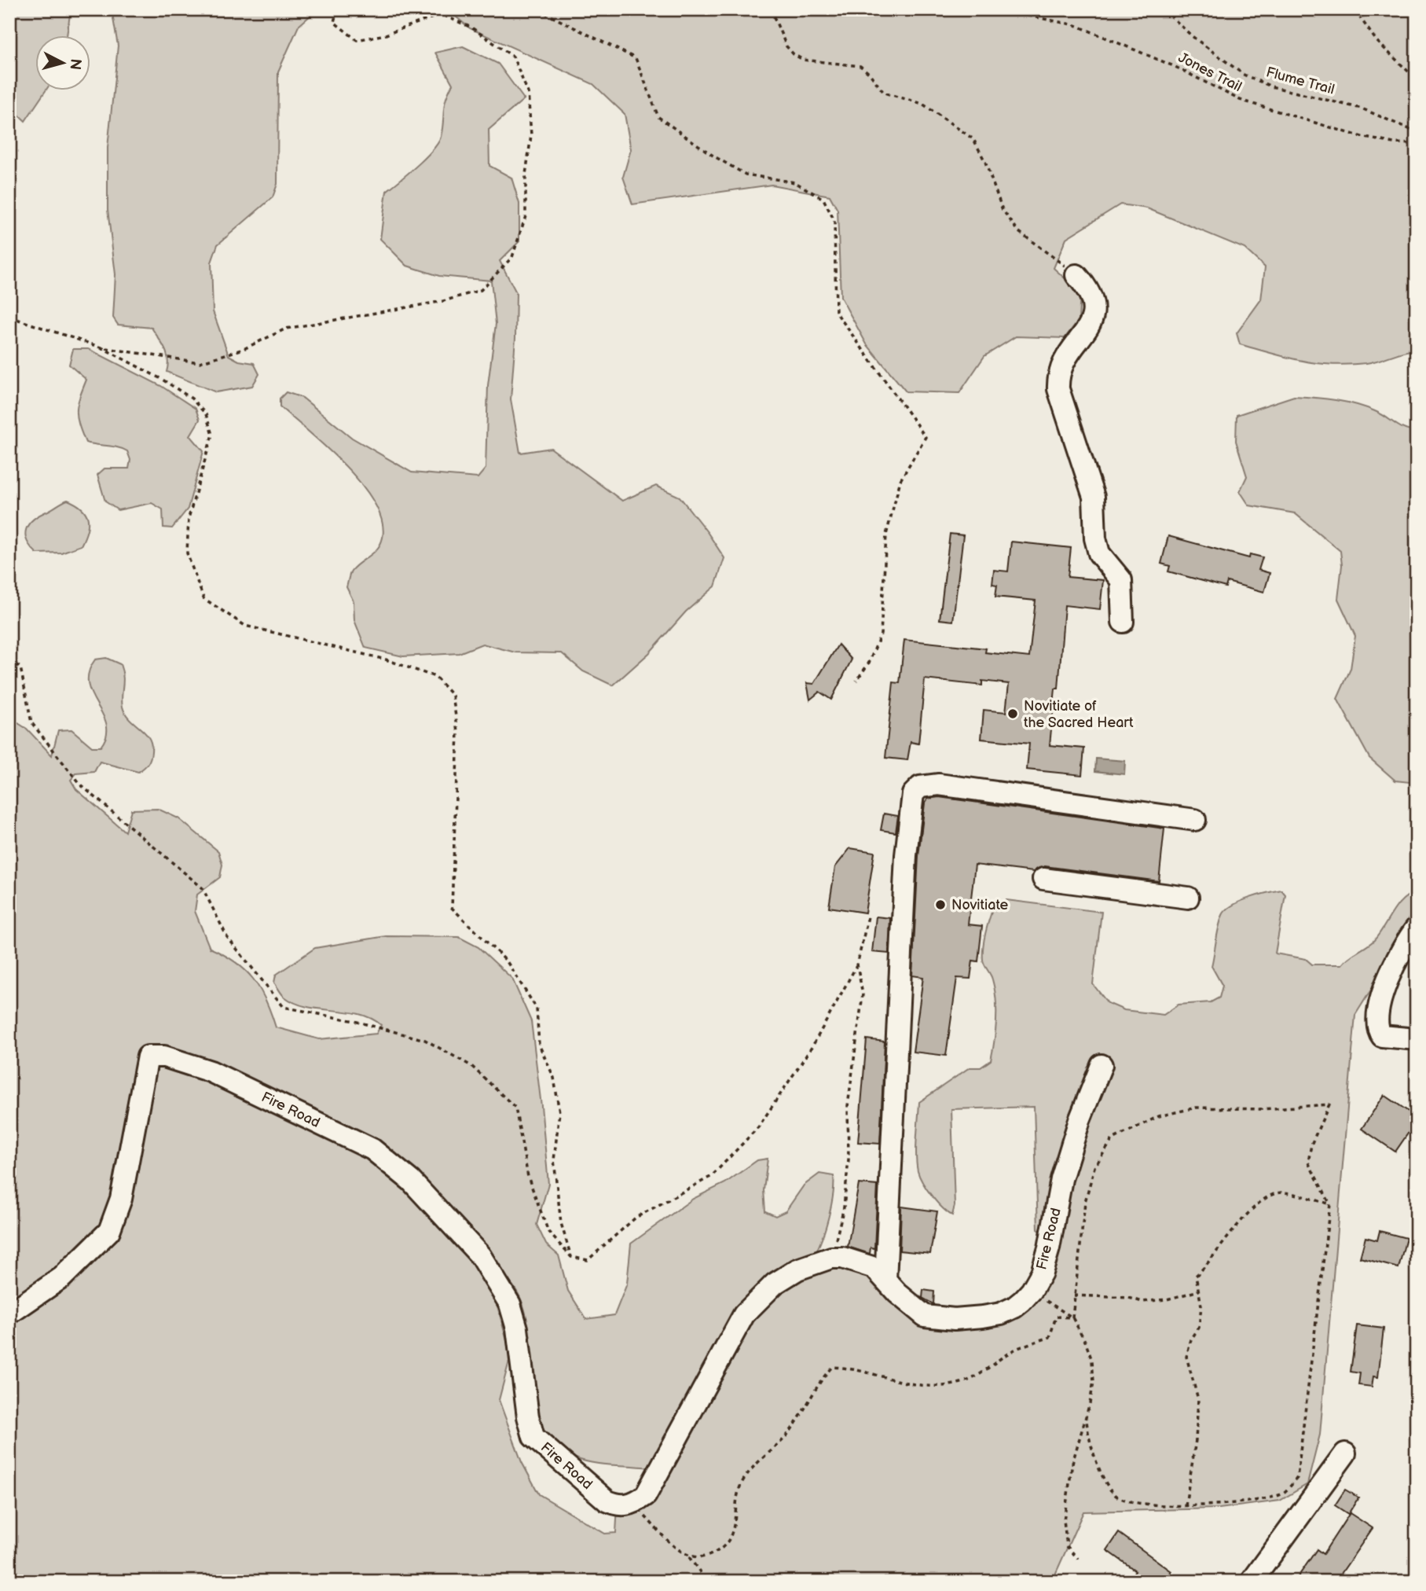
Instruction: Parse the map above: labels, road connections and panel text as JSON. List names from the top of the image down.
{
  "streets": {
    "street": ["Fire Road"],
    "path": ["Jones Trail", "Flume Trail"]
  },
  "places": ["Novitiate of the Sacred Heart", "Novitiate"],
  "north": "right"
}
